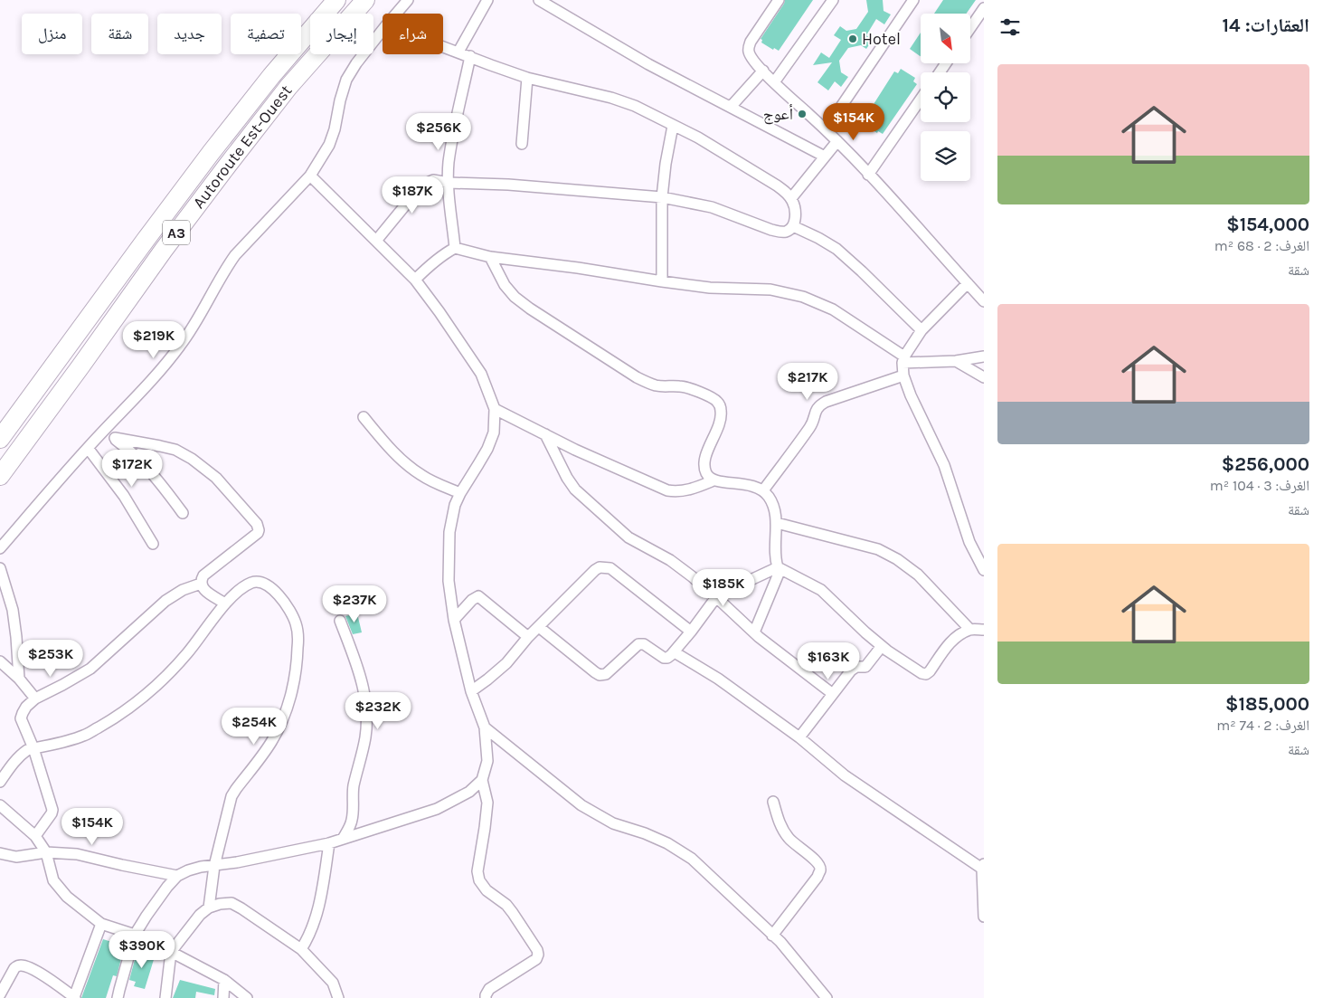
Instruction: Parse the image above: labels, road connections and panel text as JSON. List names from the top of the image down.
{
  "streets": {
    "highway": ["Autoroute Est-Ouest", "A3"]
  },
  "places": ["Hotel", "أعوج"],
  "north": "bottom right",
  "page": {
    "heading": "العقارات: 14",
    "chip": [
      "شراء",
      "إيجار",
      "تصفية",
      "جديد",
      "شقة",
      "منزل"
    ],
    "list": [
      {
        "name": "$154,000",
        "note": "الغرف: 2 · 68 m² · شقة"
      },
      {
        "name": "$256,000",
        "note": "الغرف: 3 · 104 m² · شقة"
      },
      {
        "name": "$185,000",
        "note": "الغرف: 2 · 74 m² · شقة"
      }
    ],
    "price": [
      "$154K",
      "$256K",
      "$187K",
      "$219K",
      "$217K",
      "$172K",
      "$185K",
      "$237K",
      "$253K",
      "$163K",
      "$232K",
      "$254K",
      "$154K",
      "$390K"
    ]
  }
}
